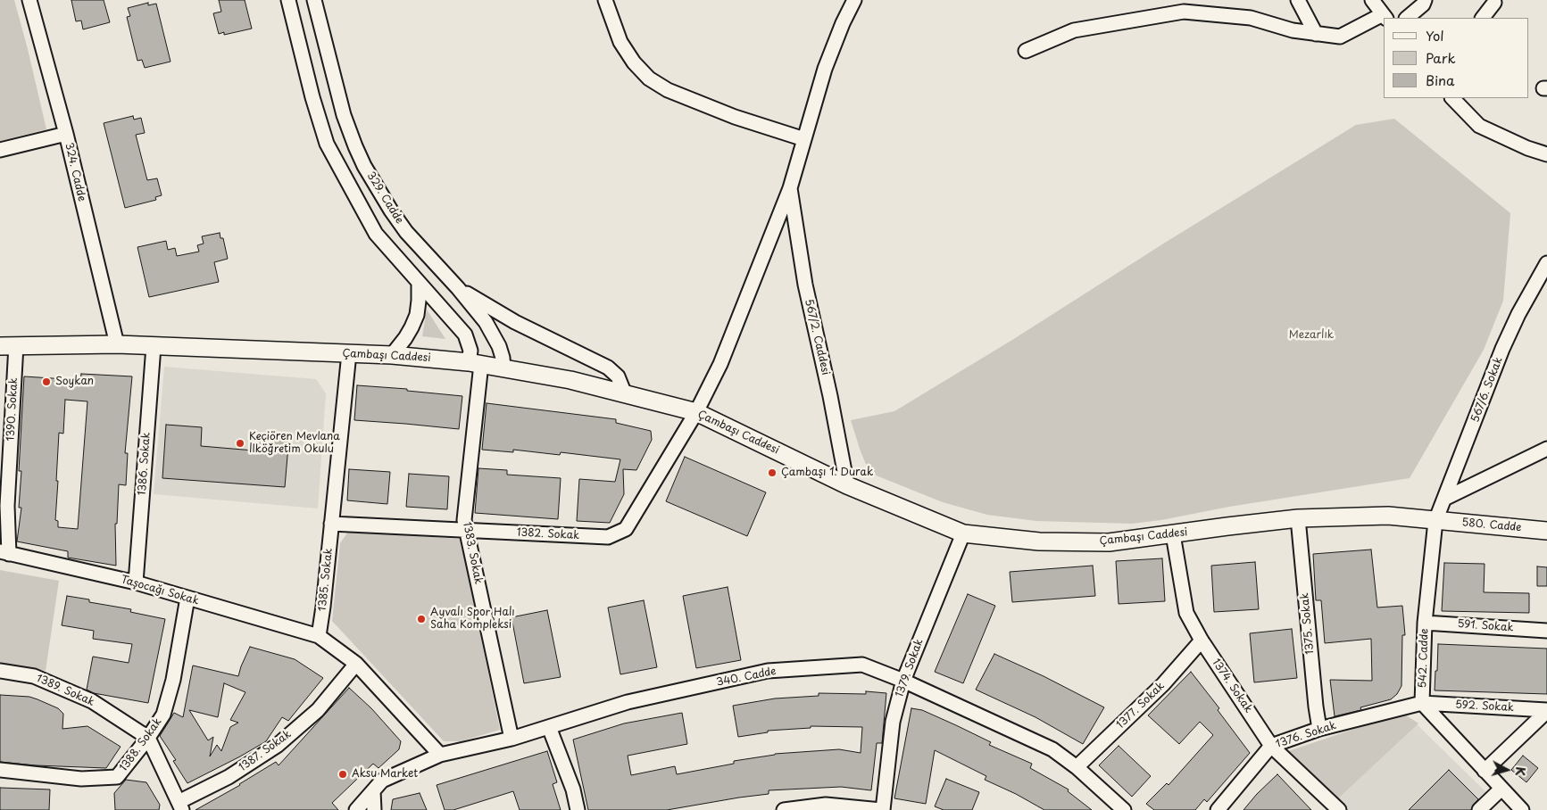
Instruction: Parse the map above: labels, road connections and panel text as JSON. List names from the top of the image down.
{
  "streets": {
    "main road": ["Çambaşı Caddesi", "580. Cadde"],
    "street": [
      "324. Cadde",
      "329. Cadde",
      "567/2. Caddesi",
      "567/6. Sokak",
      "1390. Sokak",
      "1386. Sokak",
      "1382. Sokak",
      "1383. Sokak",
      "1385. Sokak",
      "Taşocağı Sokak",
      "1375. Sokak",
      "591. Sokak",
      "542. Cadde",
      "1379. Sokak",
      "340. Cadde",
      "1374. Sokak",
      "1389. Sokak",
      "1377. Sokak",
      "592. Sokak",
      "1376. Sokak",
      "1388. Sokak",
      "1387. Sokak"
    ]
  },
  "crossings": [
    ["324. Cadde", "Çambaşı Caddesi"],
    ["329. Cadde", "Çambaşı Caddesi"],
    ["567/2. Caddesi", "Çambaşı Caddesi"],
    ["567/2. Caddesi", "1382. Sokak"],
    ["Çambaşı Caddesi", "567/6. Sokak"],
    ["Çambaşı Caddesi", "1390. Sokak"],
    ["Çambaşı Caddesi", "1386. Sokak"],
    ["Çambaşı Caddesi", "580. Cadde"],
    ["Çambaşı Caddesi", "1382. Sokak"],
    ["Çambaşı Caddesi", "1383. Sokak"],
    ["Çambaşı Caddesi", "1385. Sokak"],
    ["Çambaşı Caddesi", "1375. Sokak"],
    ["Çambaşı Caddesi", "542. Cadde"],
    ["Çambaşı Caddesi", "1379. Sokak"],
    ["Çambaşı Caddesi", "1374. Sokak"],
    ["567/6. Sokak", "580. Cadde"],
    ["567/6. Sokak", "542. Cadde"],
    ["1390. Sokak", "Taşocağı Sokak"],
    ["1386. Sokak", "Taşocağı Sokak"],
    ["580. Cadde", "542. Cadde"],
    ["1382. Sokak", "1383. Sokak"],
    ["1382. Sokak", "1385. Sokak"],
    ["1383. Sokak", "340. Cadde"],
    ["1385. Sokak", "Taşocağı Sokak"],
    ["Taşocağı Sokak", "1388. Sokak"],
    ["1375. Sokak", "1376. Sokak"],
    ["591. Sokak", "542. Cadde"],
    ["542. Cadde", "592. Sokak"],
    ["542. Cadde", "1376. Sokak"],
    ["1379. Sokak", "340. Cadde"],
    ["340. Cadde", "1377. Sokak"],
    ["1374. Sokak", "1377. Sokak"],
    ["1374. Sokak", "1376. Sokak"],
    ["1389. Sokak", "1388. Sokak"],
    ["592. Sokak", "1376. Sokak"]
  ],
  "parks": ["Mezarlık"],
  "places": [
    "Soykan",
    "Keçiören Mevlana İlköğretim Okulu",
    "Çambaşı 1. Durak",
    "Ayvalı Spor Halı Saha Kompleksi",
    "Aksu Market"
  ],
  "legend": ["Yol", "Park", "Bina"],
  "north": "right"
}
